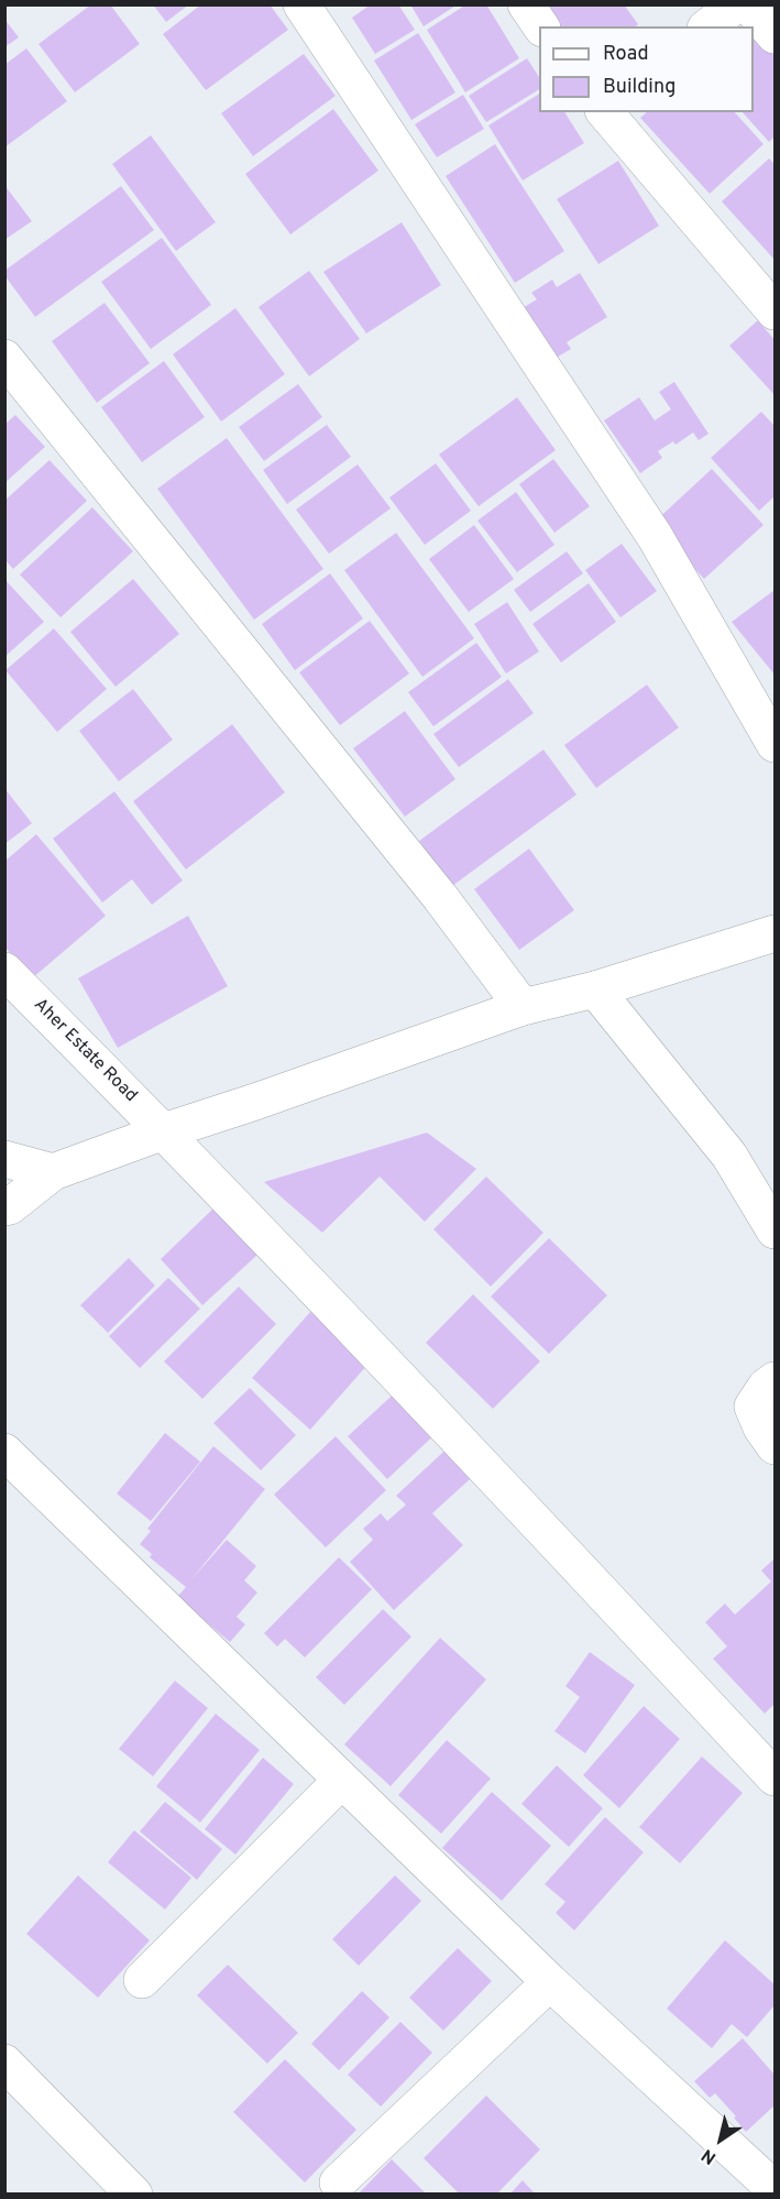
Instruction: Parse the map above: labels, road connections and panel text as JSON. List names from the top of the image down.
{
  "streets": {
    "street": ["Aher Estate Road"]
  },
  "legend": ["Road", "Building"],
  "north": "bottom left"
}
